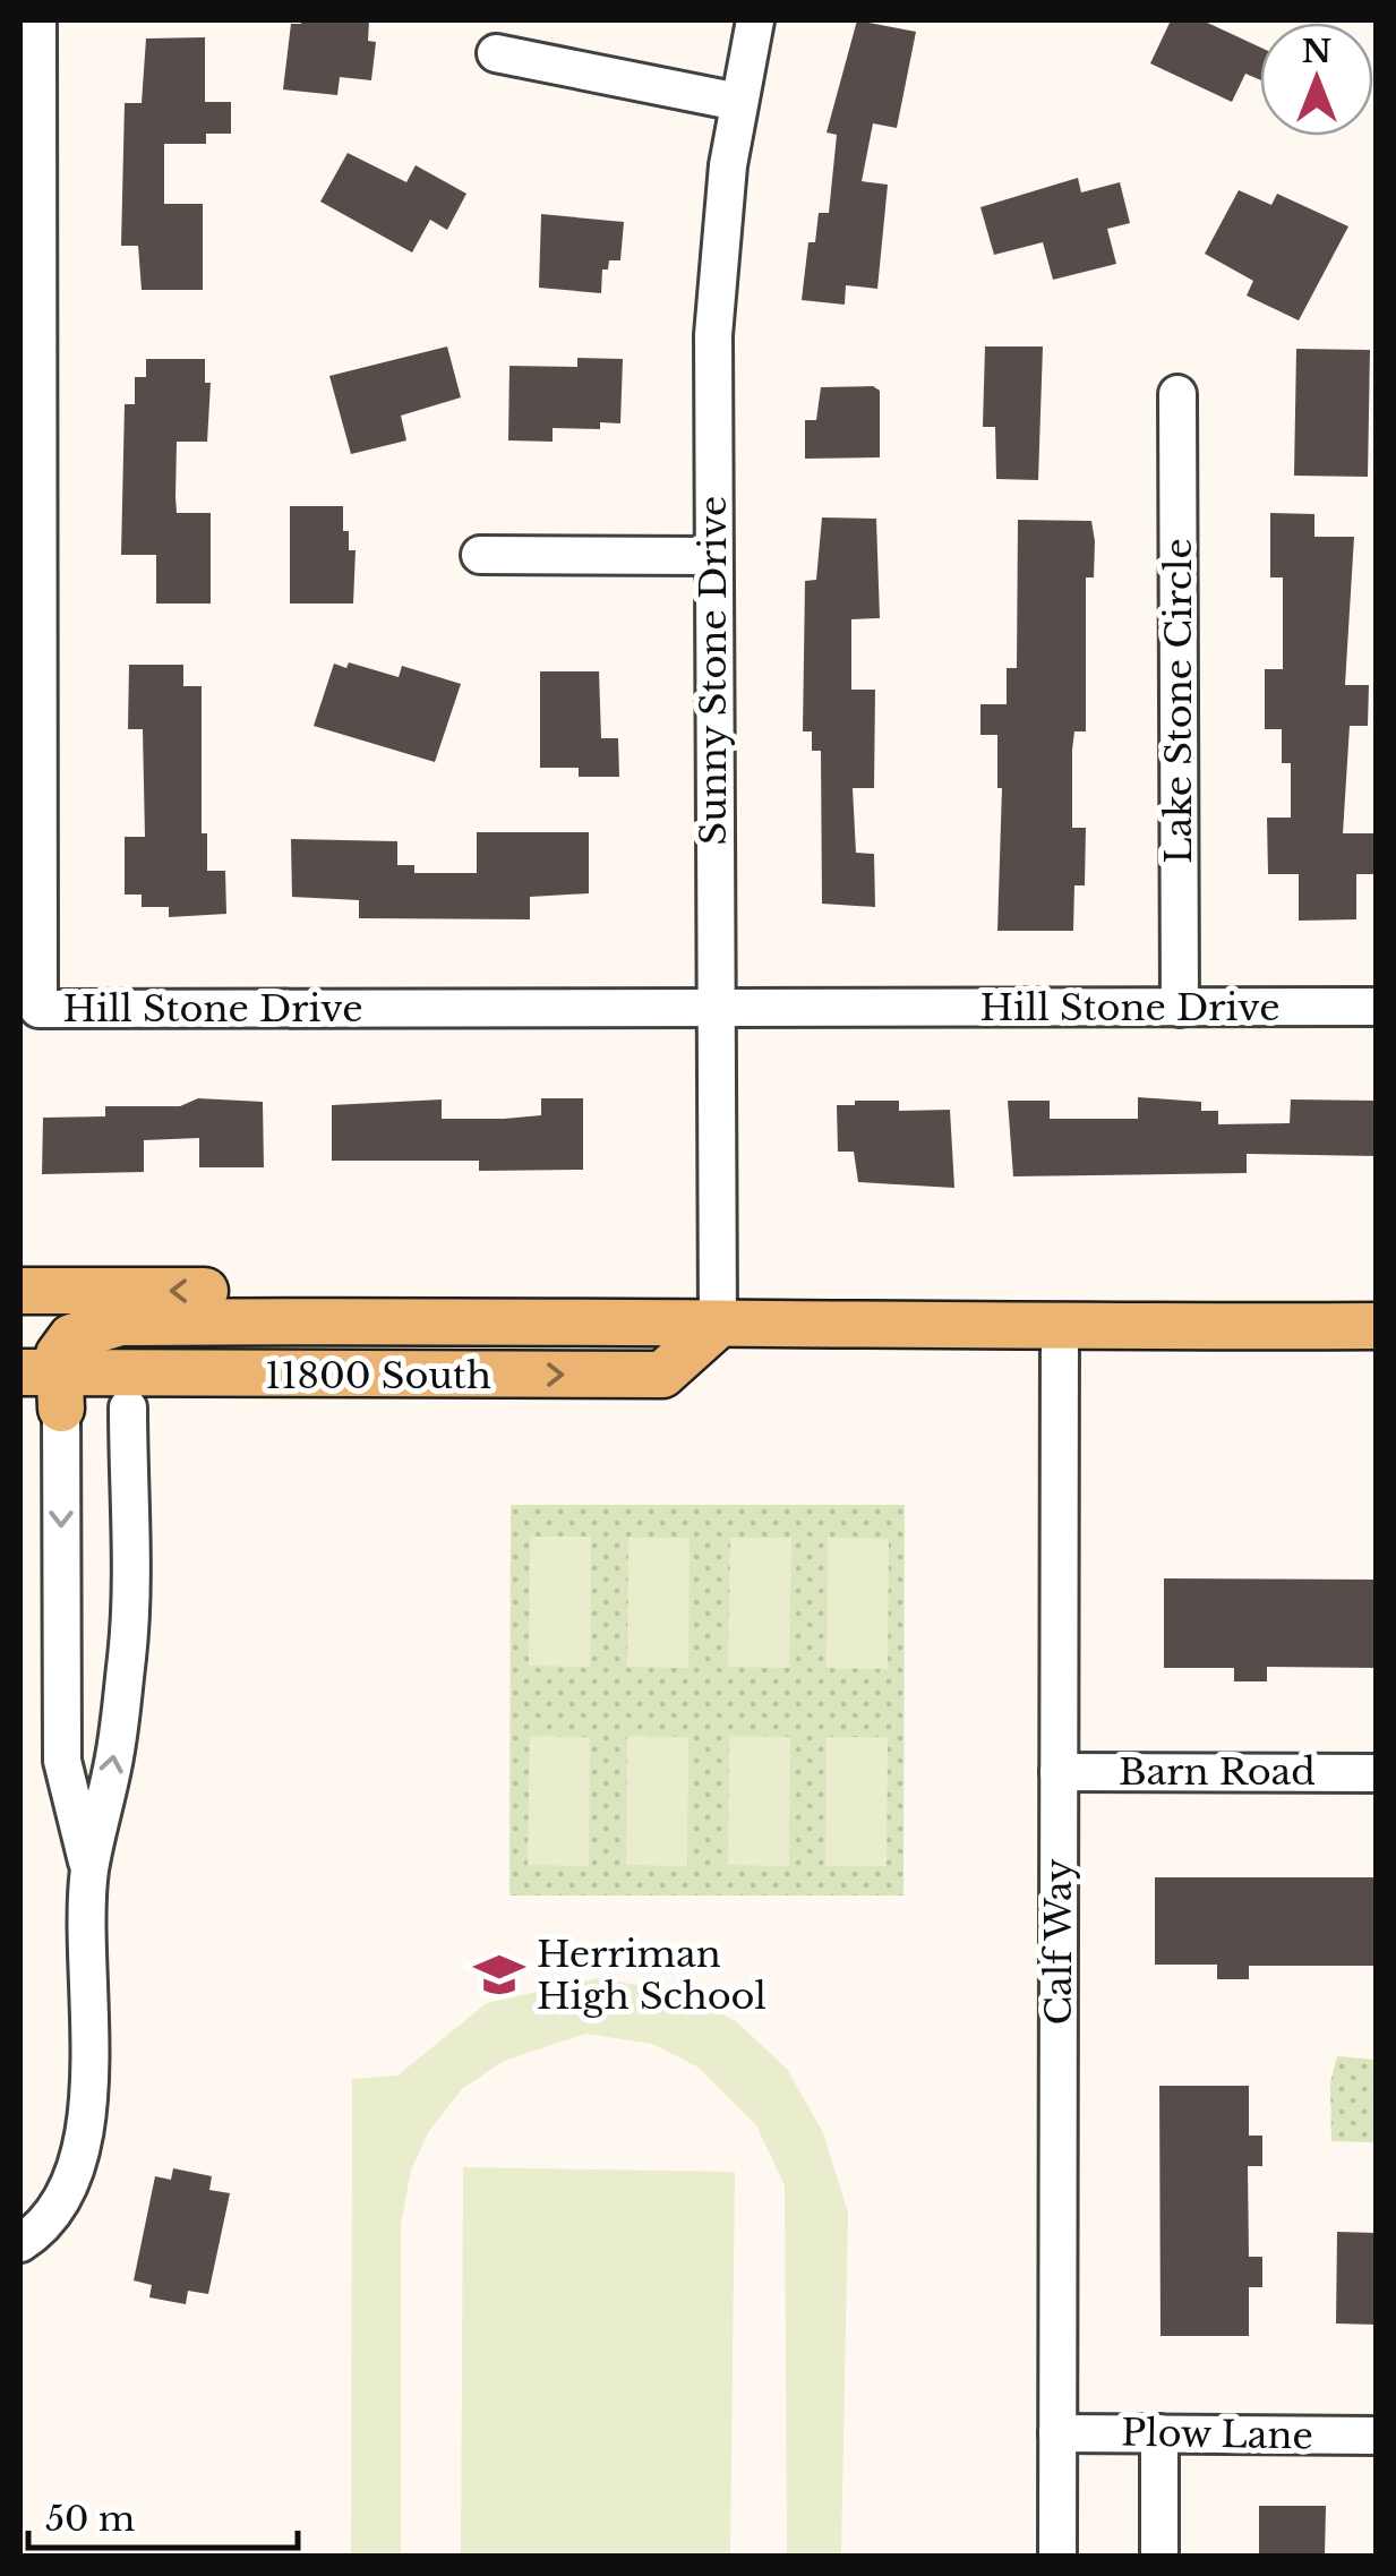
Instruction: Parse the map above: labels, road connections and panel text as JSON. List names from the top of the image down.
{
  "streets": {
    "main road": ["11800 South"],
    "street": [
      "Sunny Stone Drive",
      "Lake Stone Circle",
      "Hill Stone Drive",
      "Barn Road",
      "Calf Way",
      "Plow Lane"
    ]
  },
  "crossings": [
    ["Sunny Stone Drive", "Hill Stone Drive"],
    ["Sunny Stone Drive", "11800 South"],
    ["Lake Stone Circle", "Hill Stone Drive"],
    ["Barn Road", "Calf Way"],
    ["Calf Way", "Plow Lane"]
  ],
  "places": {
    "school or university": ["Herriman High School"]
  },
  "scale_bar": "50 m",
  "north": "top"
}
